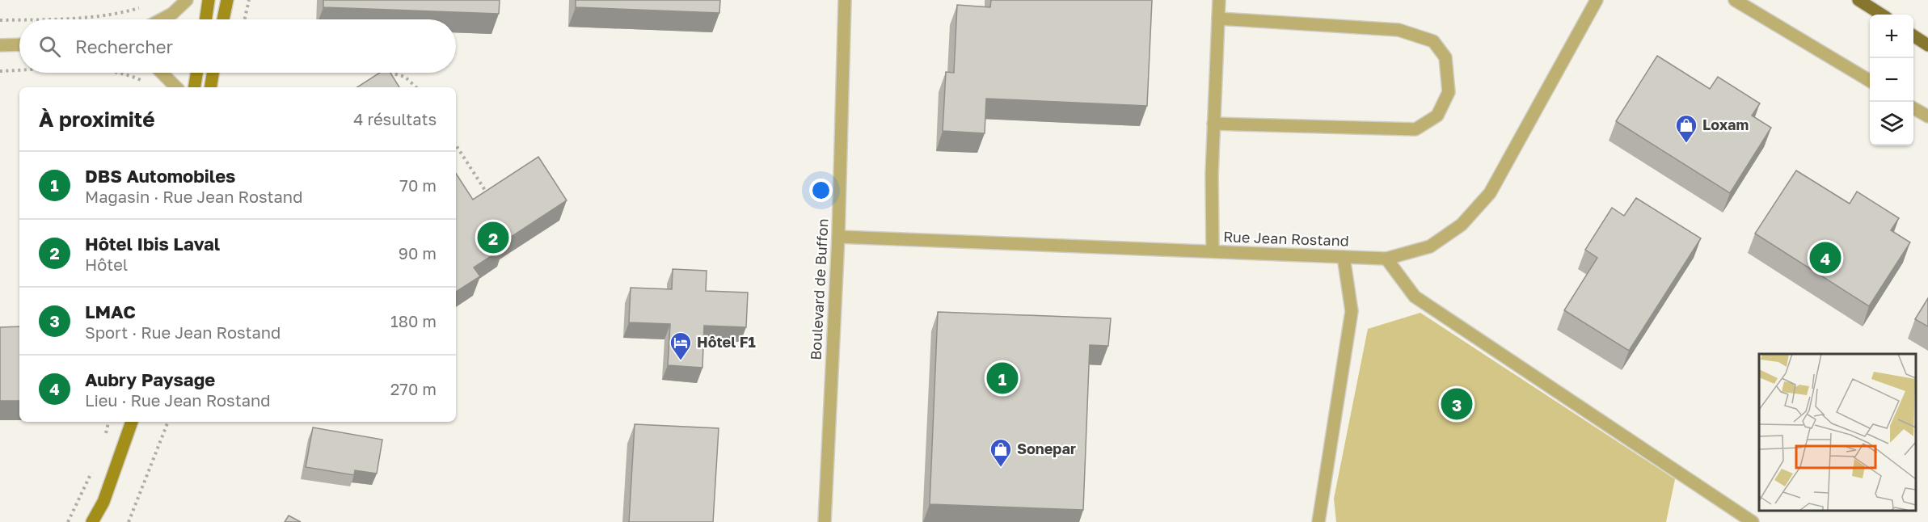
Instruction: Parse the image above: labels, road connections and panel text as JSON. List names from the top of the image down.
{
  "streets": {
    "street": ["Rue Jean Rostand", "Boulevard de Buffon"]
  },
  "crossings": [
    ["Rue Jean Rostand", "Boulevard de Buffon"]
  ],
  "places": {
    "shop": ["Loxam", "Sonepar"],
    "hotel": ["Hôtel F1"]
  },
  "page": {
    "map_buttons": ["+", "−"],
    "search": "Rechercher",
    "heading": ["À proximité", "4 résultats"],
    "list": [
      {
        "mark": "1",
        "name": "DBS Automobiles",
        "note": "Magasin · Rue Jean Rostand",
        "value": "70 m"
      },
      {
        "mark": "2",
        "name": "Hôtel Ibis Laval",
        "note": "Hôtel",
        "value": "90 m"
      },
      {
        "mark": "3",
        "name": "LMAC",
        "note": "Sport · Rue Jean Rostand",
        "value": "180 m"
      },
      {
        "mark": "4",
        "name": "Aubry Paysage",
        "note": "Lieu · Rue Jean Rostand",
        "value": "270 m"
      }
    ],
    "pins": [
      "2",
      "4",
      "1",
      "3"
    ]
  }
}
